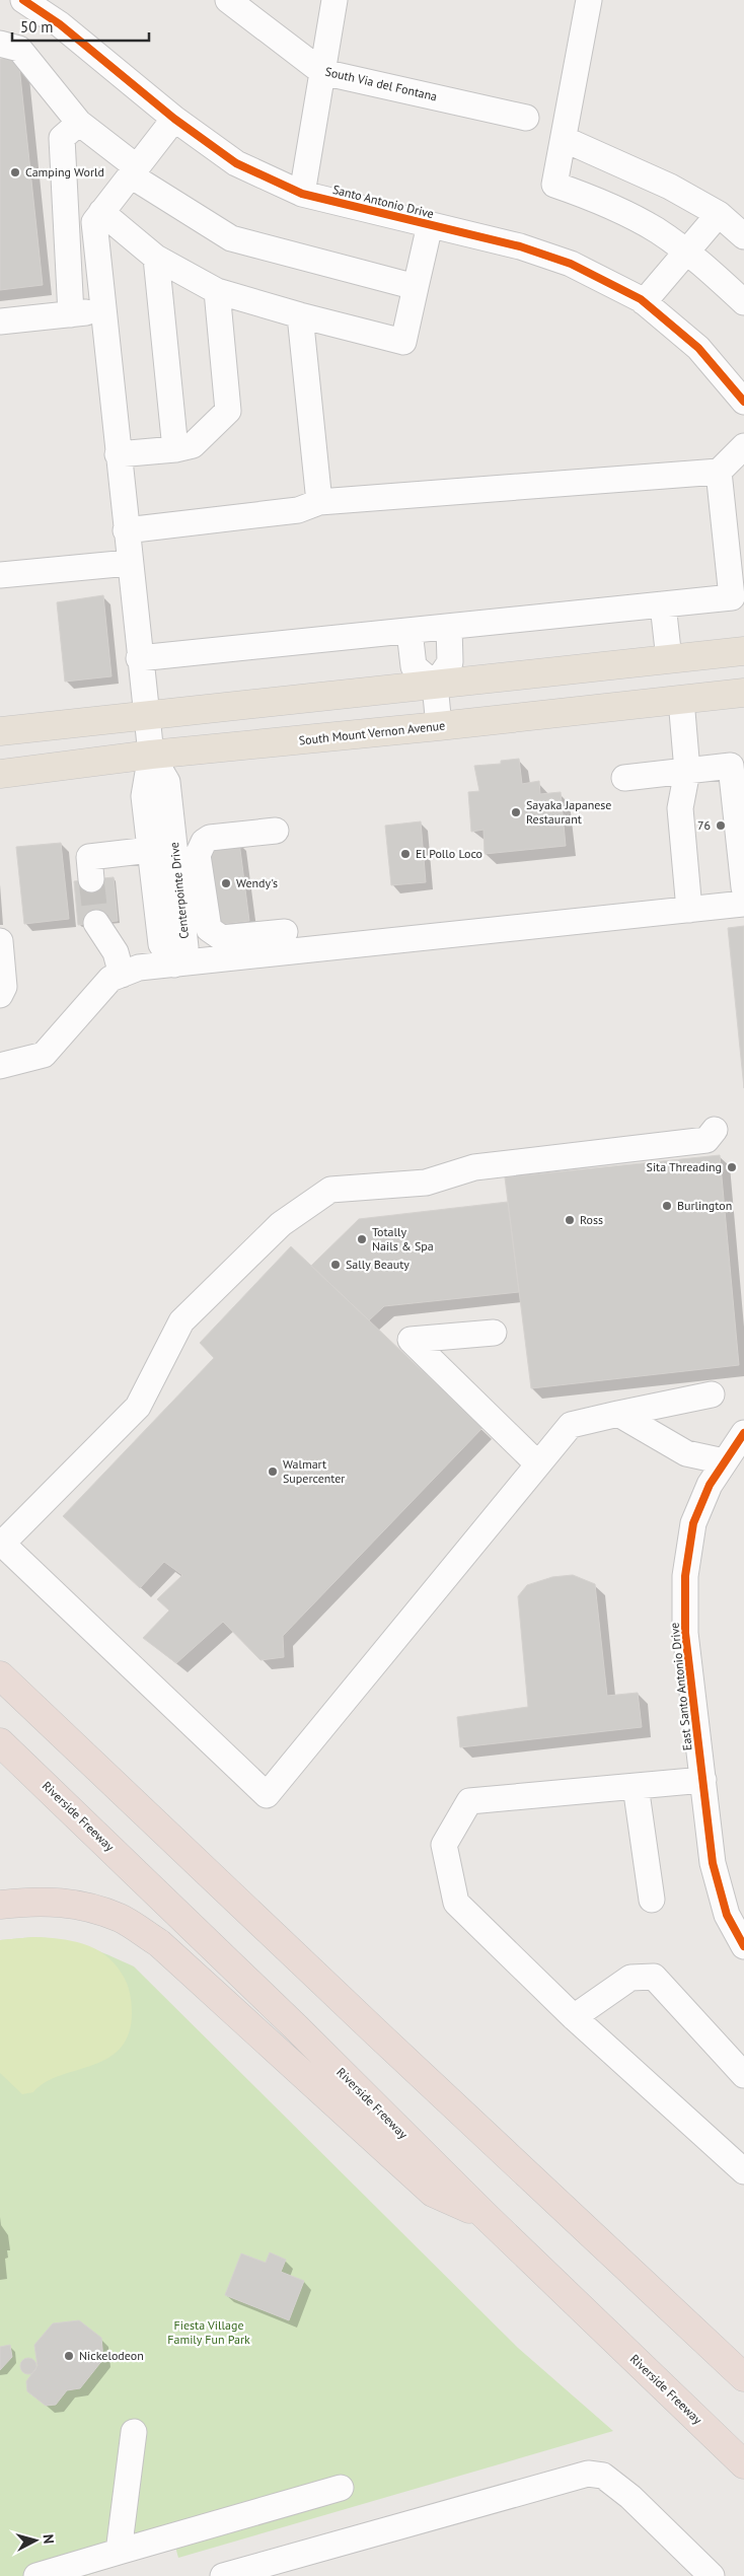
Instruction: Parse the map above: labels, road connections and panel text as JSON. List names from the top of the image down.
{
  "streets": {
    "highway": ["Riverside Freeway"],
    "main road": ["South Mount Vernon Avenue"],
    "street": [
      "South Via del Fontana",
      "Santo Antonio Drive",
      "Centerpointe Drive",
      "East Santo Antonio Drive"
    ]
  },
  "crossings": [
    ["South Mount Vernon Avenue", "Centerpointe Drive"]
  ],
  "parks": ["Fiesta Village Family Fun Park"],
  "places": [
    "Camping World",
    "Sayaka Japanese Restaurant",
    "76",
    "El Pollo Loco",
    "Wendy's",
    "Sita Threading",
    "Burlington",
    "Ross",
    "Totally Nails & Spa",
    "Sally Beauty",
    "Walmart Supercenter",
    "Nickelodeon"
  ],
  "scale_bar": "50 m",
  "north": "right"
}
